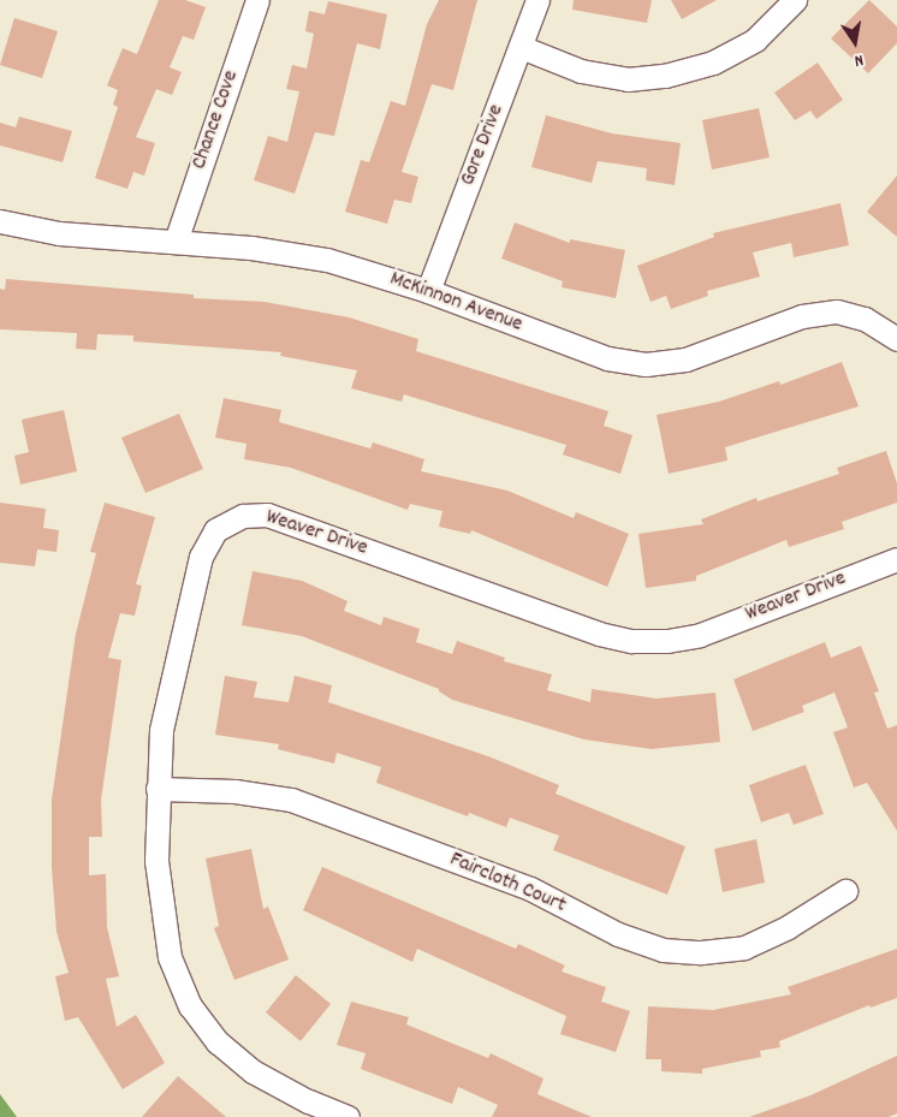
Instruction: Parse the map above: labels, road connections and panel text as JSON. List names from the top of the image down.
{
  "streets": {
    "street": [
      "Chance Cove",
      "Gore Drive",
      "McKinnon Avenue",
      "Weaver Drive",
      "Faircloth Court"
    ]
  },
  "crossings": [
    ["Chance Cove", "McKinnon Avenue"],
    ["Gore Drive", "McKinnon Avenue"],
    ["Weaver Drive", "Faircloth Court"]
  ],
  "north": "bottom"
}
